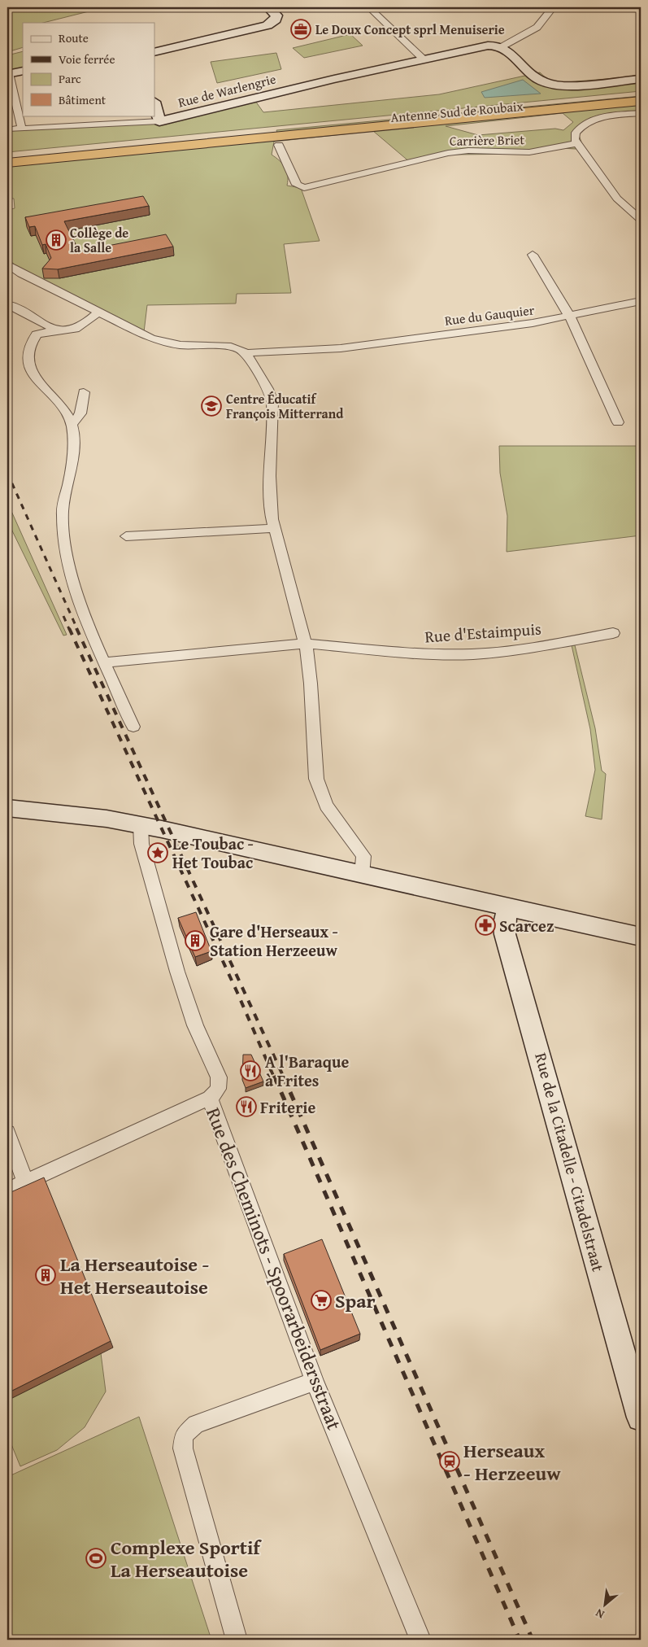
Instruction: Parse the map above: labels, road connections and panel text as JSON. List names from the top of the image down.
{
  "streets": {
    "highway": ["Antenne Sud de Roubaix"],
    "street": [
      "Rue de Warlengrie",
      "Carrière Briet",
      "Rue du Gauquier",
      "Rue d'Estaimpuis",
      "Rue de la Citadelle - Citadelstraat",
      "Rue des Cheminots - Spoorarbeidersstraat"
    ]
  },
  "crossings": [
    ["Antenne Sud de Roubaix", "Carrière Briet"]
  ],
  "places": {
    "office": ["Le Doux Concept sprl Menuiserie"],
    "building": ["Collège de la Salle", "Gare d'Herseaux - Station Herzeeuw", "La Herseautoise - Het Herseautoise"],
    "school or university": ["Centre Éducatif François Mitterrand"],
    "place": ["Le Toubac - Het Toubac"],
    "pharmacy": ["Scarcez"],
    "restaurant": ["A l'Baraque à Frites", "Friterie"],
    "supermarket": ["Spar"],
    "station": ["Herseaux - Herzeeuw"],
    "sports": ["Complexe Sportif La Herseautoise"]
  },
  "legend": [
    "Route",
    "Voie ferrée",
    "Parc",
    "Bâtiment"
  ],
  "north": "bottom left"
}
